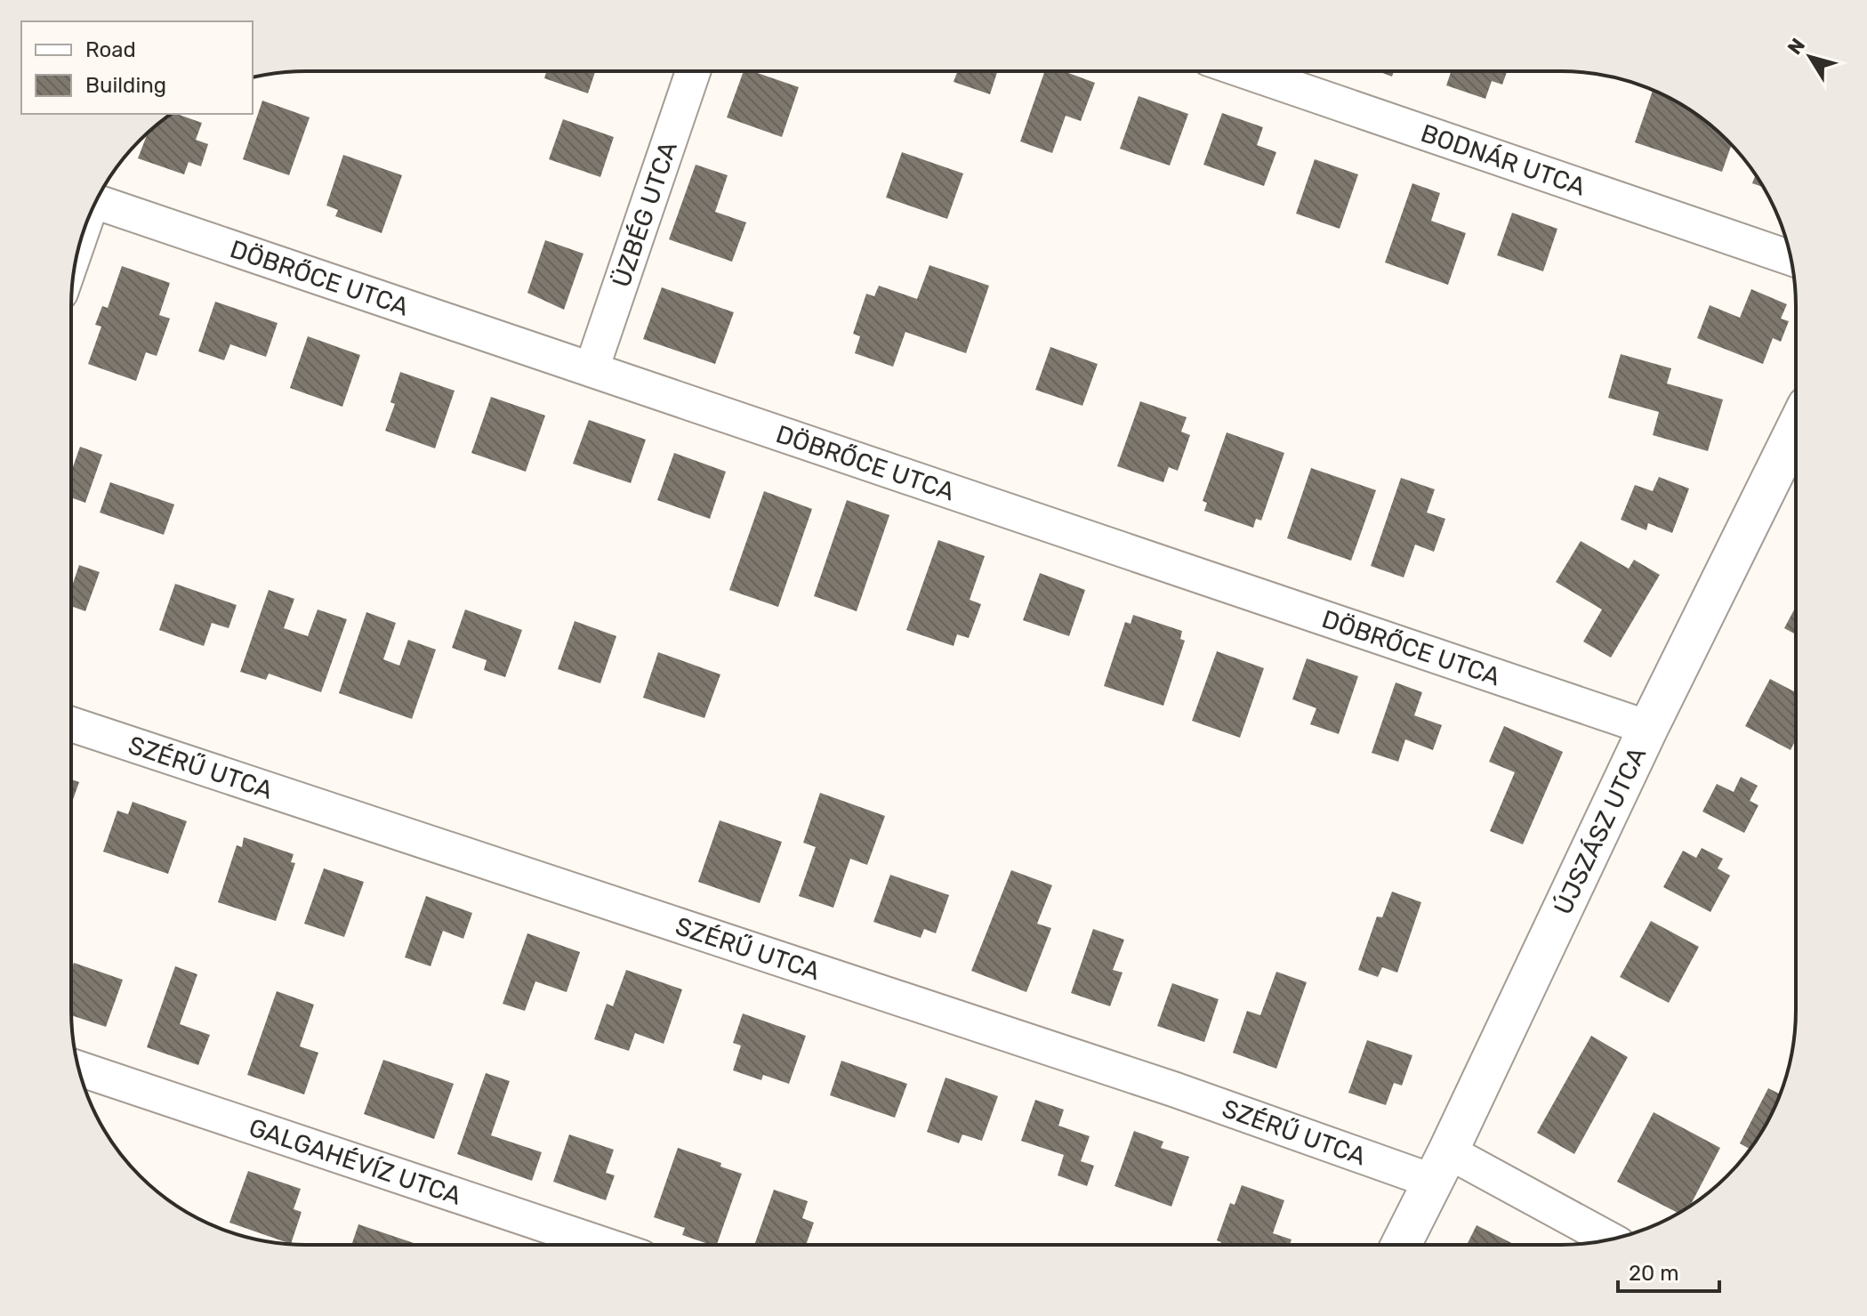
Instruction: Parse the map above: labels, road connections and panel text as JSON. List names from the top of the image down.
{
  "streets": {
    "street": [
      "BODNÁR UTCA",
      "ÜZBÉG UTCA",
      "DÖBRŐCE UTCA",
      "SZÉRŰ UTCA",
      "ÚJSZÁSZ UTCA",
      "GALGAHÉVÍZ UTCA"
    ]
  },
  "crossings": [
    ["ÜZBÉG UTCA", "DÖBRŐCE UTCA"],
    ["DÖBRŐCE UTCA", "ÚJSZÁSZ UTCA"],
    ["SZÉRŰ UTCA", "ÚJSZÁSZ UTCA"]
  ],
  "legend": ["Road", "Building"],
  "scale_bar": "20 m",
  "north": "top left"
}
